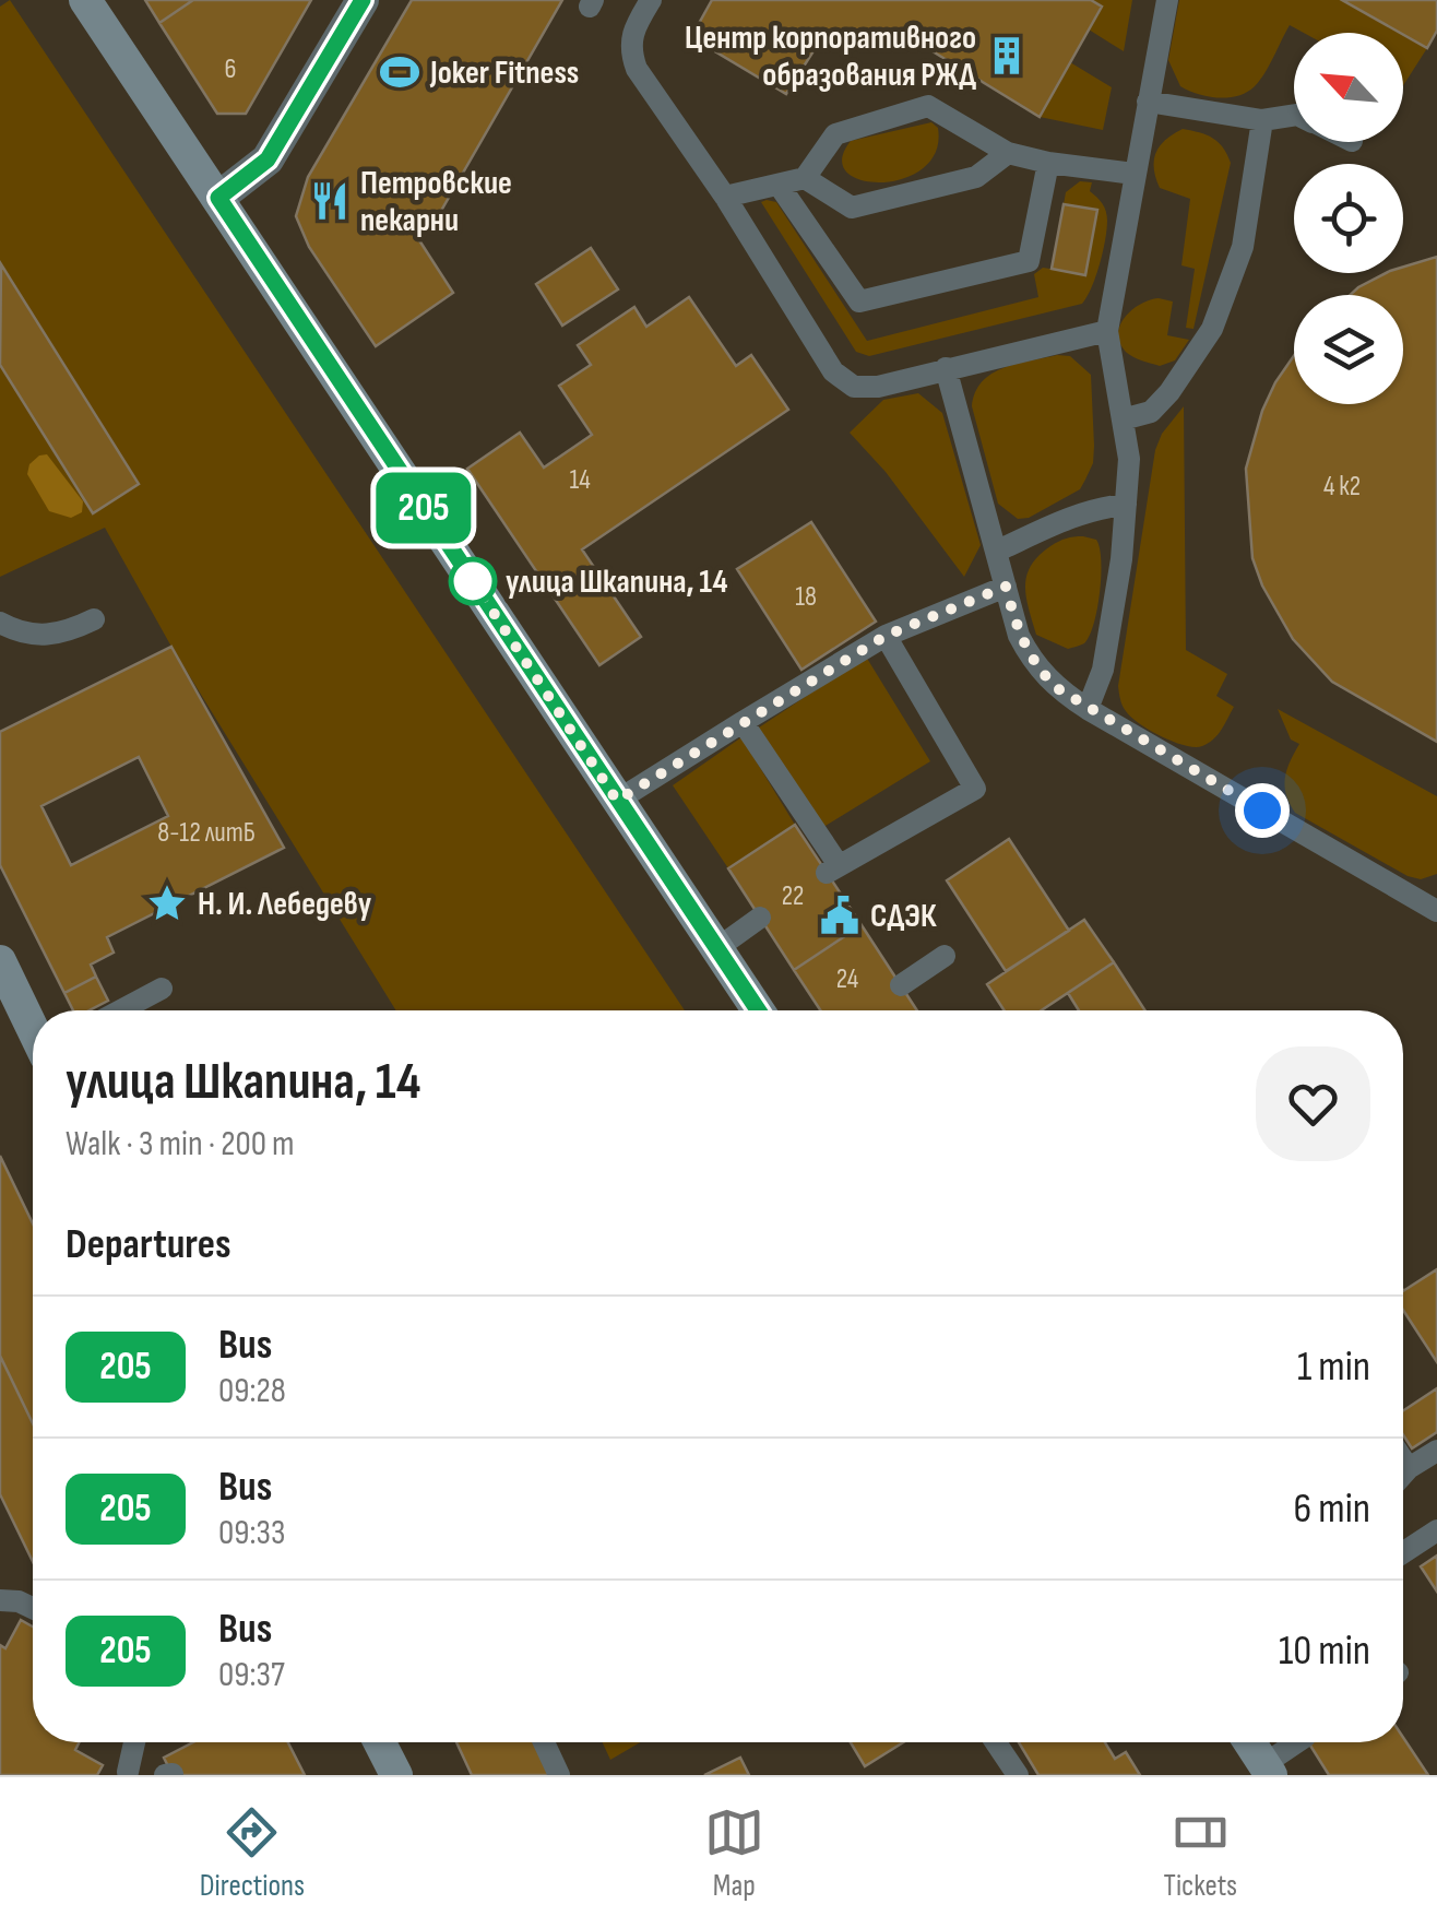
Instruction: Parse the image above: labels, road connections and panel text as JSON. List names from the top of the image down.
{
  "places": {
    "building": ["Центр корпоративного образования РЖД"],
    "sports": ["Joker Fitness"],
    "restaurant": ["Петровские пекарни"],
    "other": ["улица Шкапина, 14"],
    "place": ["Н. И. Лебедеву"],
    "public building": ["СДЭК"]
  },
  "lines": ["bus line 205"],
  "house_numbers": [
    "6",
    "14",
    "4 к2",
    "18",
    "8-12 литБ",
    "22",
    "24"
  ],
  "north": "top left",
  "page": {
    "on_map": "205",
    "heading": [
      ["улица Шкапина, 14", "Walk · 3 min · 200 m"],
      "Departures"
    ],
    "list": [
      {
        "mark": "205",
        "name": "Bus",
        "note": "09:28",
        "value": "1 min"
      },
      {
        "mark": "205",
        "name": "Bus",
        "note": "09:33",
        "value": "6 min"
      },
      {
        "mark": "205",
        "name": "Bus",
        "note": "09:37",
        "value": "10 min"
      }
    ],
    "tabs": ["Directions", "Map", "Tickets"]
  }
}
